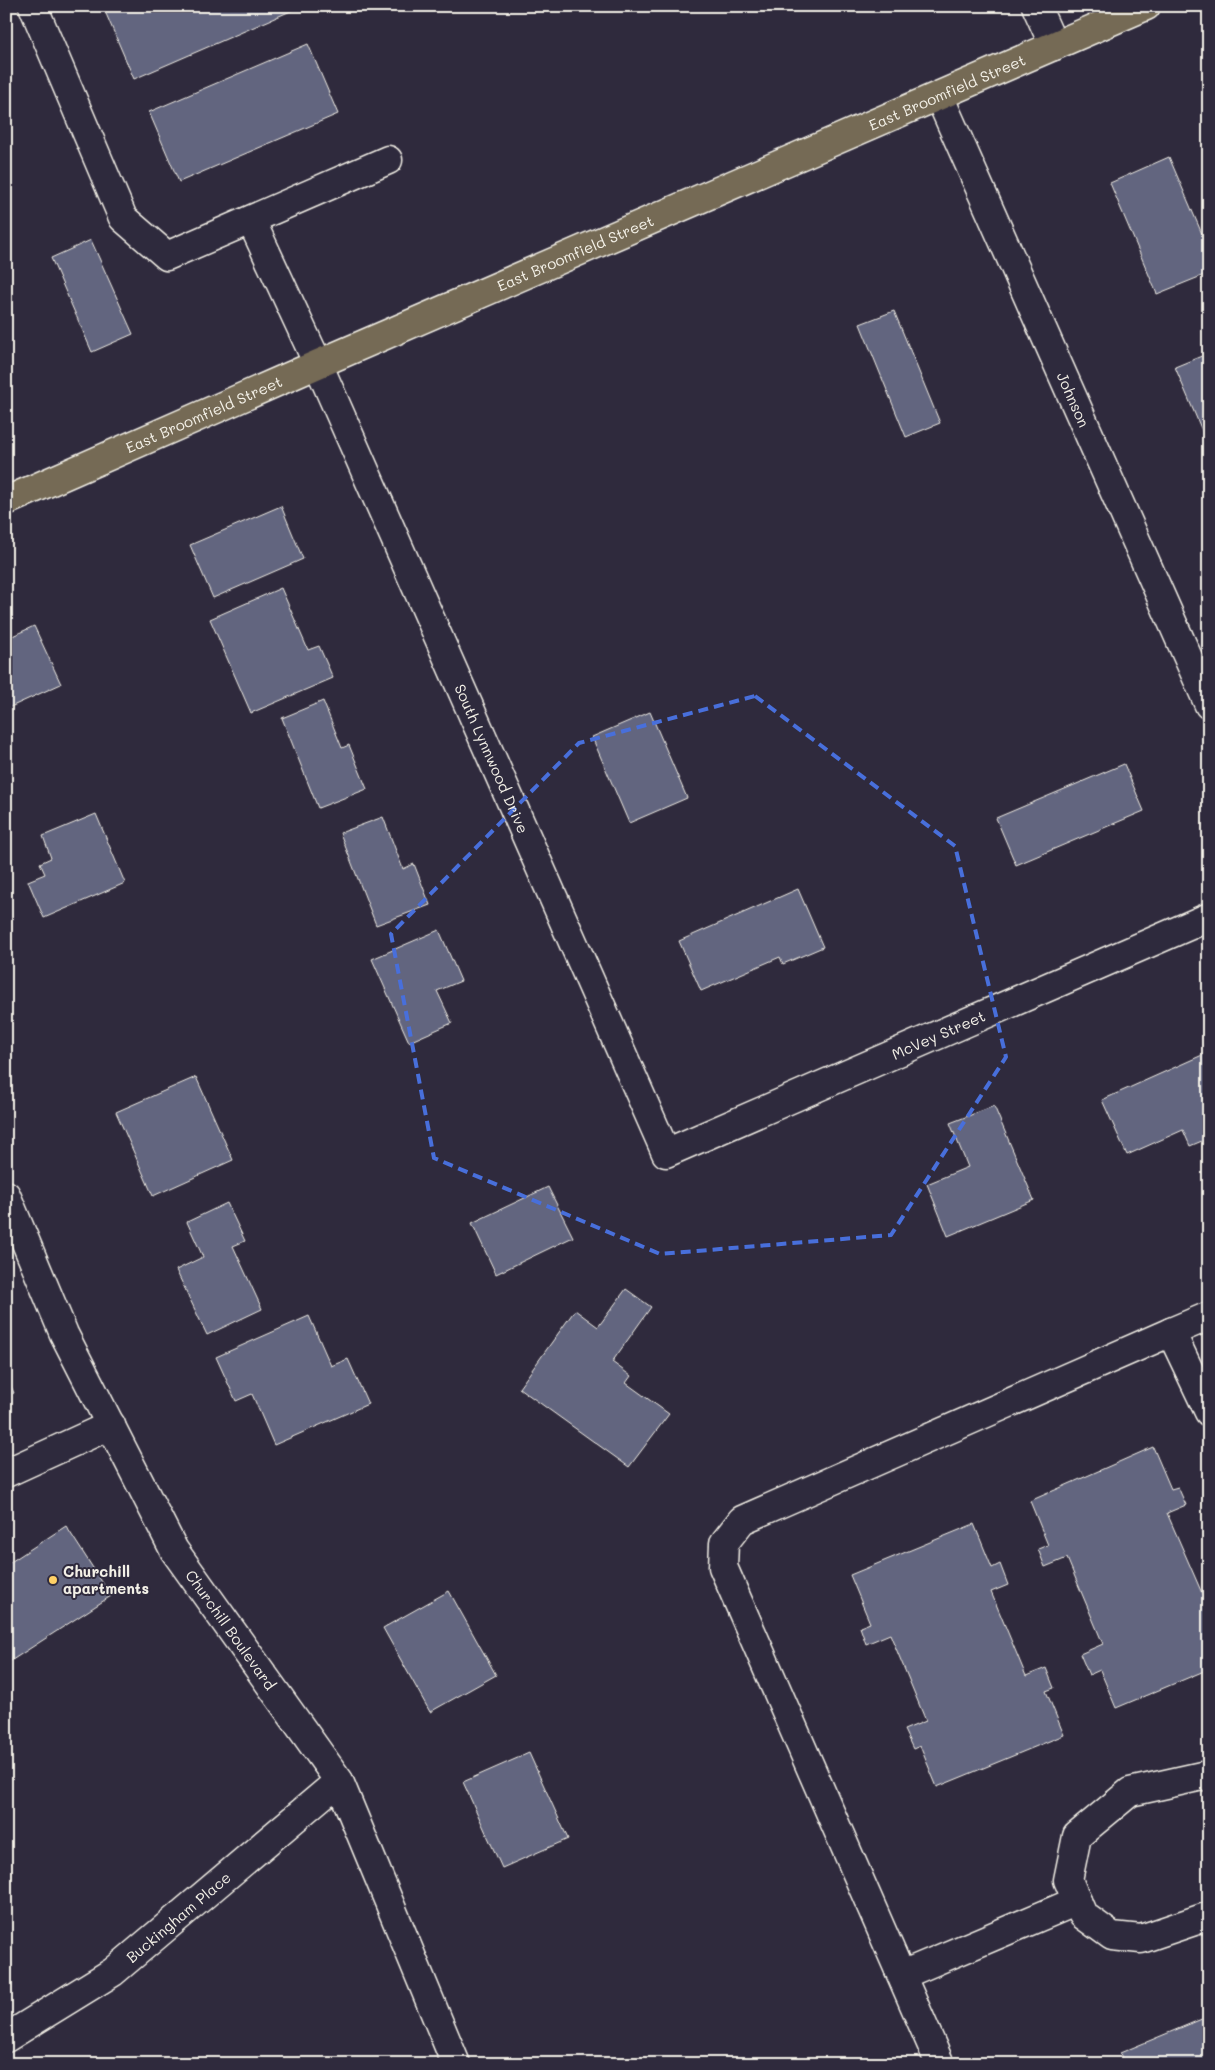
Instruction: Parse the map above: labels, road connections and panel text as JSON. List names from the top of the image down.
{
  "streets": {
    "main road": ["East Broomfield Street"],
    "street": [
      "Johnson",
      "South Lynnwood Drive",
      "McVey Street",
      "Churchill Boulevard",
      "Buckingham Place"
    ]
  },
  "crossings": [
    ["East Broomfield Street", "Johnson"],
    ["East Broomfield Street", "South Lynnwood Drive"],
    ["South Lynnwood Drive", "McVey Street"],
    ["Churchill Boulevard", "Buckingham Place"]
  ],
  "places": ["Churchill apartments"]
}
